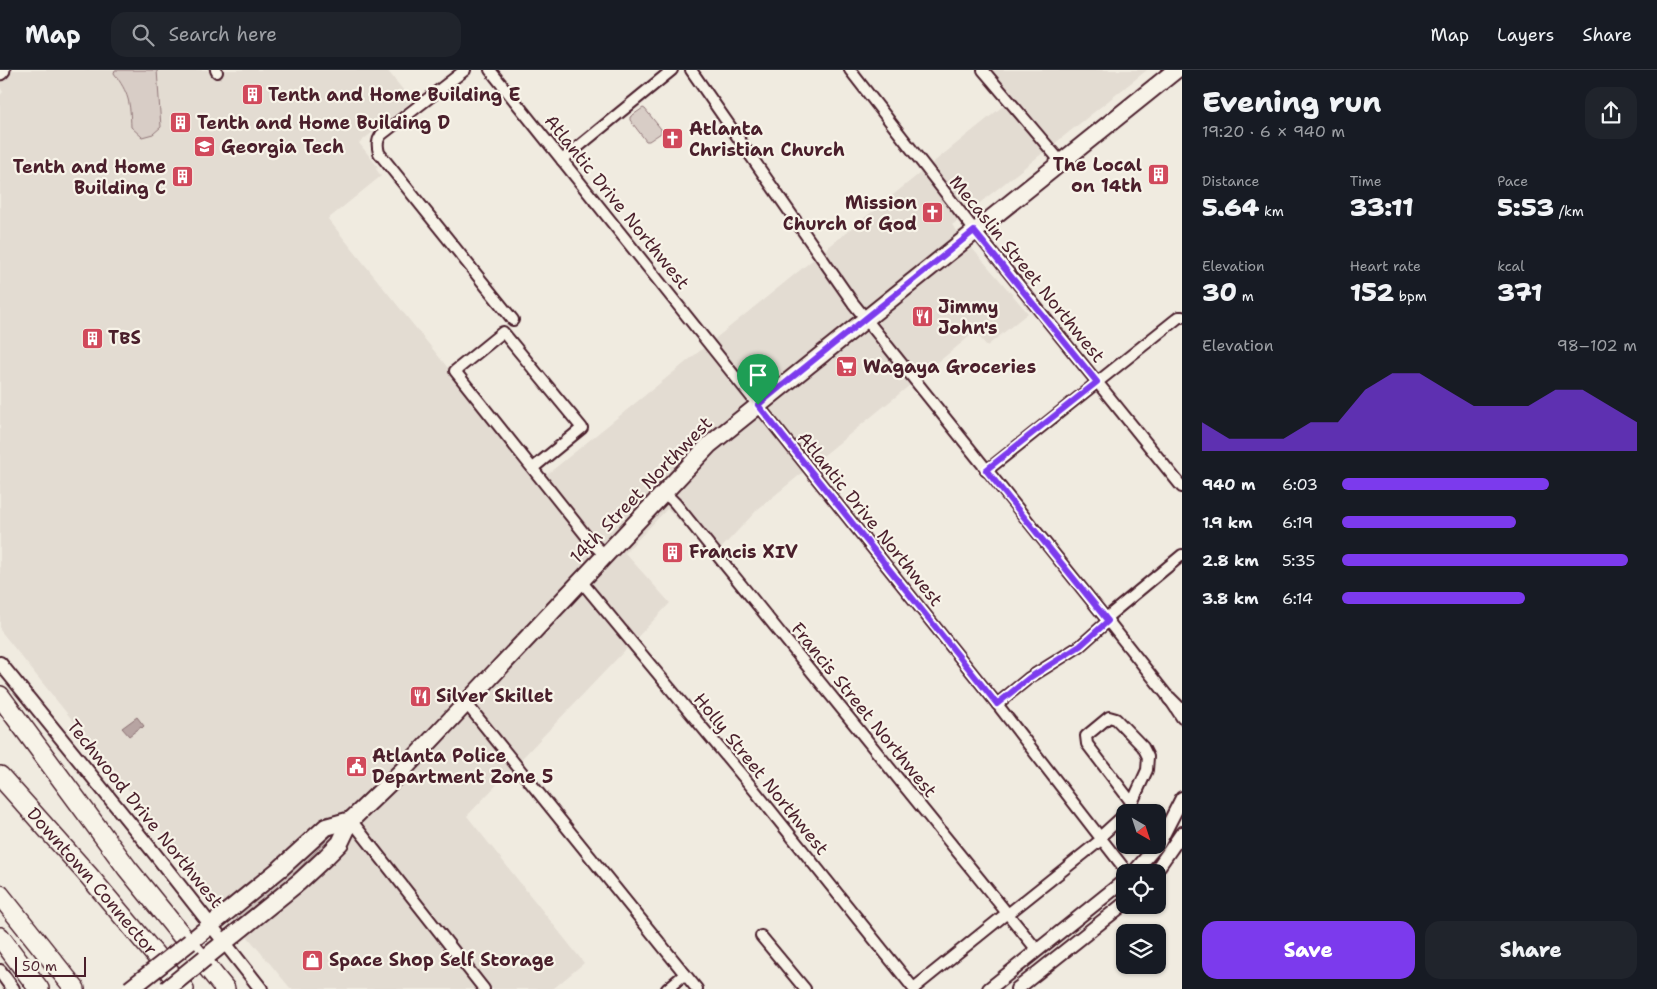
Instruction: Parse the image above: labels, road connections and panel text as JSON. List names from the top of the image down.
{
  "streets": {
    "highway": ["Downtown Connector"],
    "main road": ["14th Street Northwest"],
    "street": [
      "Atlantic Drive Northwest",
      "Mecaslin Street Northwest",
      "Francis Street Northwest",
      "Holly Street Northwest",
      "Techwood Drive Northwest"
    ]
  },
  "crossings": [
    ["Atlantic Drive Northwest", "14th Street Northwest"],
    ["Mecaslin Street Northwest", "14th Street Northwest"],
    ["14th Street Northwest", "Francis Street Northwest"],
    ["14th Street Northwest", "Holly Street Northwest"],
    ["14th Street Northwest", "Techwood Drive Northwest"]
  ],
  "places": {
    "building": [
      "Tenth and Home Building E",
      "Tenth and Home Building D",
      "The Local on 14th",
      "Tenth and Home Building C",
      "TBS",
      "Francis XIV"
    ],
    "church": ["Atlanta Christian Church", "Mission Church of God"],
    "school or university": ["Georgia Tech"],
    "restaurant": ["Jimmy John's", "Silver Skillet"],
    "supermarket": ["Wagaya Groceries"],
    "public building": ["Atlanta Police Department Zone 5"],
    "shop": ["Space Shop Self Storage"]
  },
  "scale_bar": "50 m",
  "north": "bottom right",
  "page": {
    "header": "Map",
    "search": "Search here",
    "nav": ["Map", "Layers", "Share"],
    "heading": ["Evening run", "19:20 · 6 × 940 m"],
    "stats": [
      ["Distance", "5.64 km"],
      ["Time", "33:11"],
      ["Pace", "5:53 /km"],
      ["Elevation", "30 m"],
      ["Heart rate", "152 bpm"],
      ["kcal", "371"]
    ],
    "chart": ["Elevation", "98–102 m"],
    "list": [
      {
        "name": "940 m",
        "note": "6:03"
      },
      {
        "name": "1.9 km",
        "note": "6:19"
      },
      {
        "name": "2.8 km",
        "note": "5:35"
      },
      {
        "name": "3.8 km",
        "note": "6:14"
      }
    ],
    "buttons": ["Save", "Share"],
    "scale": "50 m"
  }
}
